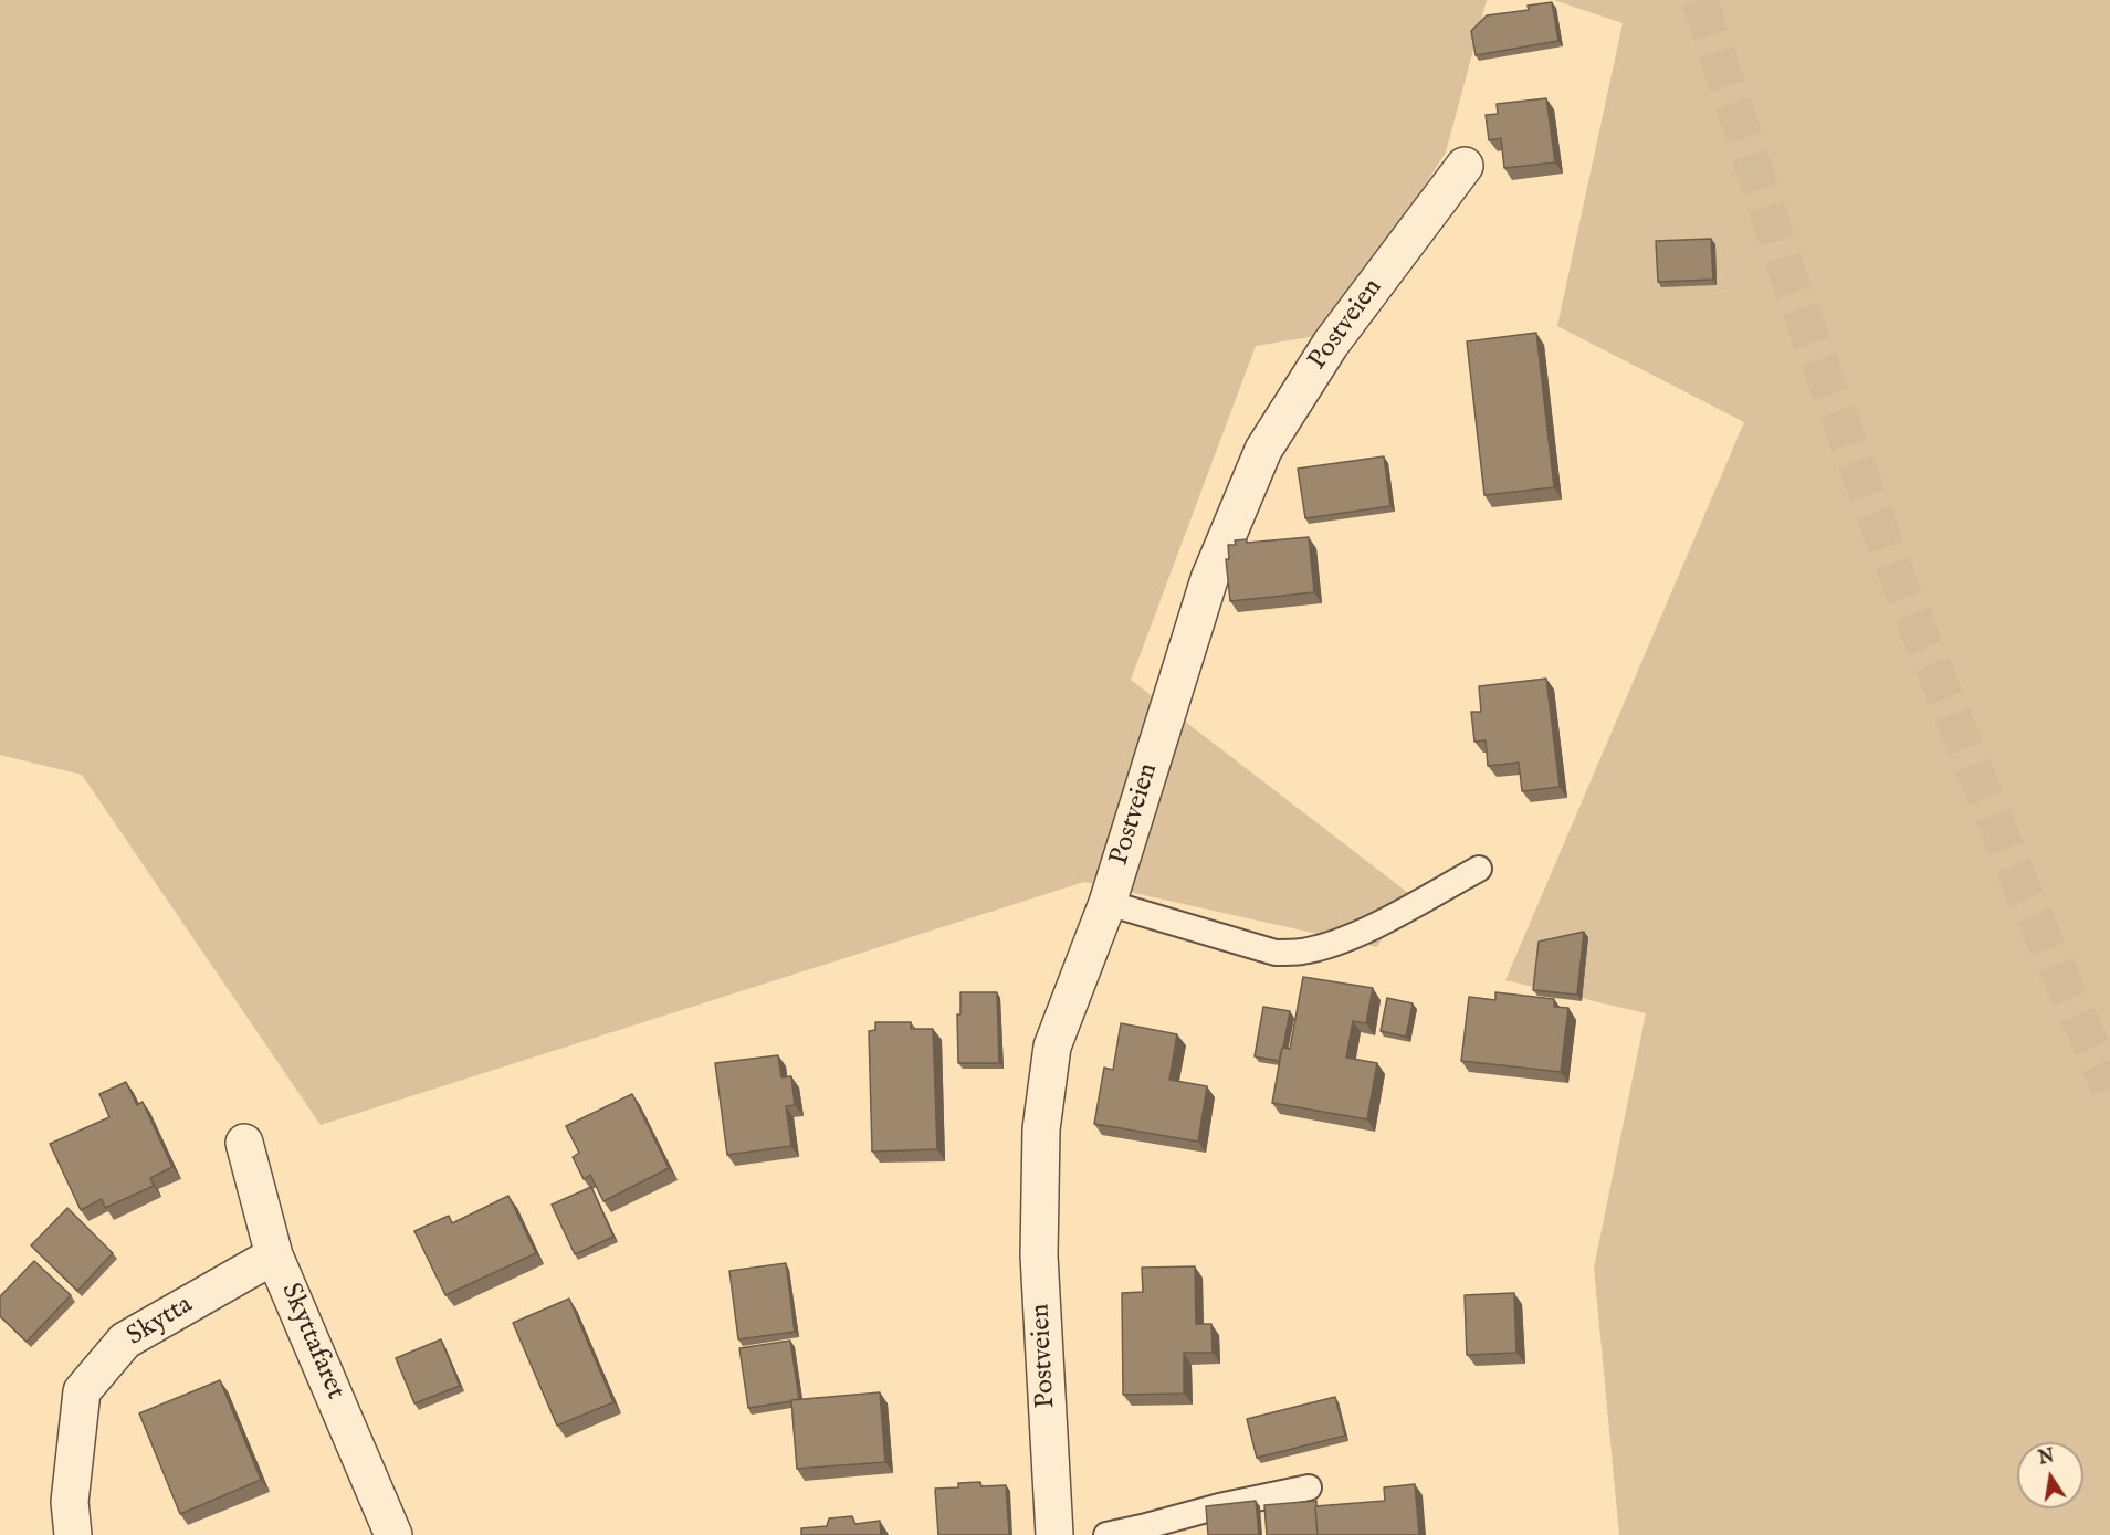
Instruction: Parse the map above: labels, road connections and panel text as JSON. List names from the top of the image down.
{
  "streets": {
    "street": ["Postveien", "Skytta", "Skyttafaret"]
  },
  "crossings": [
    ["Skytta", "Skyttafaret"]
  ],
  "north": "top"
}
